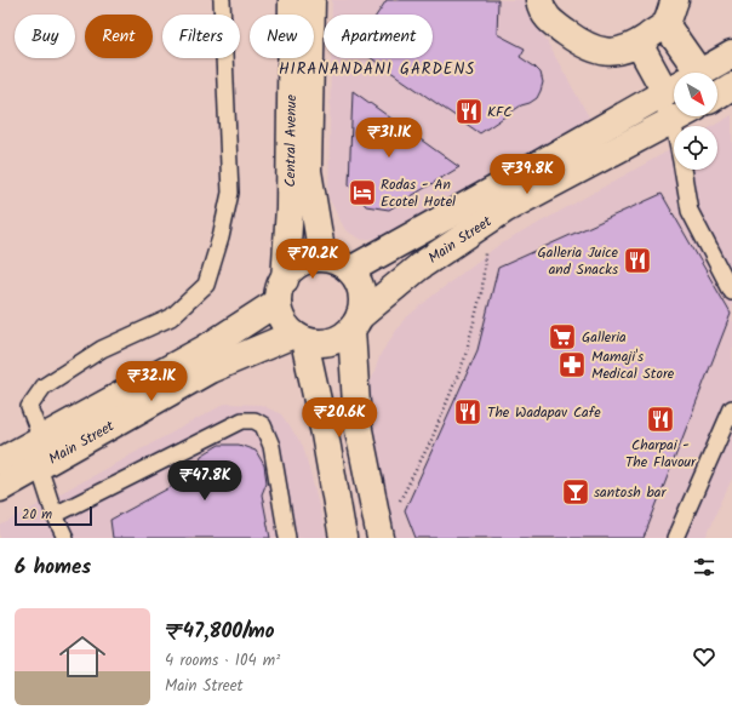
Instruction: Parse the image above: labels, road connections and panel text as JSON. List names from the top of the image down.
{
  "streets": {
    "street": ["Central Avenue", "Main Street"]
  },
  "crossings": [
    ["Central Avenue", "Main Street"]
  ],
  "districts": ["HIRANANDANI GARDENS"],
  "places": {
    "restaurant": [
      "KFC",
      "Galleria Juice and Snacks",
      "The Wadapav Cafe",
      "Charpai - The Flavour"
    ],
    "hotel": ["Rodas - An Ecotel Hotel"],
    "supermarket": ["Galleria"],
    "pharmacy": ["Mamaji's Medical Store"],
    "bar": ["santosh bar"]
  },
  "scale_bar": "20 m",
  "north": "bottom right",
  "page": {
    "chip": [
      "Buy",
      "Rent",
      "Filters",
      "New",
      "Apartment"
    ],
    "price": [
      "₹31.1K",
      "₹39.8K",
      "₹70.2K",
      "₹32.1K",
      "₹20.6K",
      "₹47.8K"
    ],
    "scale": "20 m",
    "heading": "6 homes",
    "list": [
      {
        "name": "₹47,800/mo",
        "note": "4 rooms · 104 m² · Main Street"
      }
    ]
  }
}
